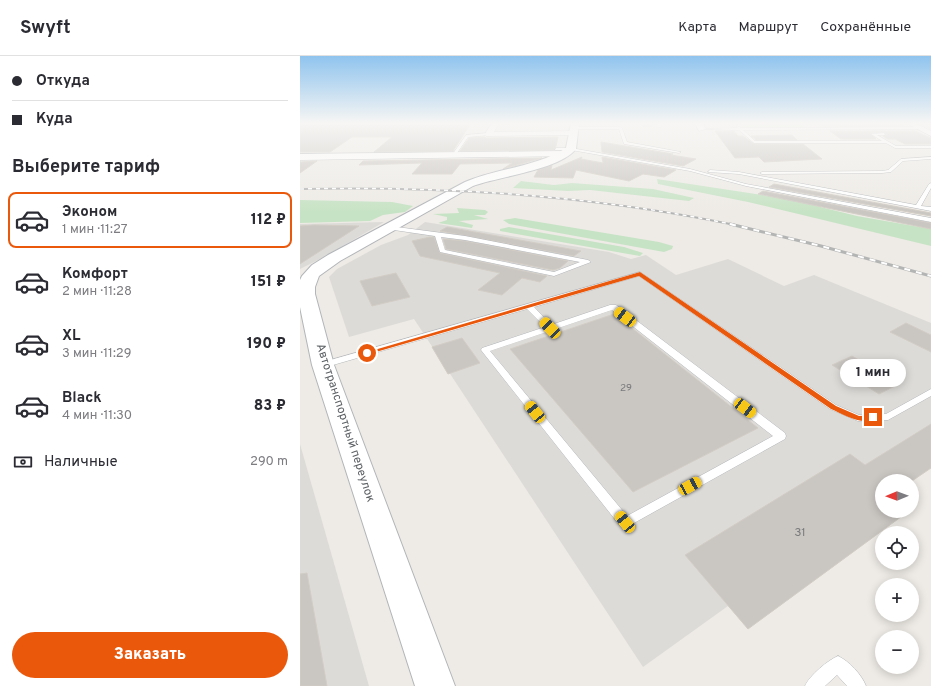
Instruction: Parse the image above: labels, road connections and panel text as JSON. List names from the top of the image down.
{
  "streets": {
    "main road": ["Автотранспортный переулок"]
  },
  "house_numbers": ["29", "31"],
  "north": "left",
  "page": {
    "header": "Swyft",
    "nav": ["Карта", "Маршрут", "Сохранённые"],
    "banner": ["Откуда", "Куда"],
    "heading": "Выберите тариф",
    "list": [
      {
        "name": "Эконом",
        "note": "1 мин · 11:27",
        "value": "112 ₽"
      },
      {
        "name": "Комфорт",
        "note": "2 мин · 11:28",
        "value": "151 ₽"
      },
      {
        "name": "XL",
        "note": "3 мин · 11:29",
        "value": "190 ₽"
      },
      {
        "name": "Black",
        "note": "4 мин · 11:30",
        "value": "83 ₽"
      }
    ],
    "bubble": "1 мин",
    "pay": ["Наличные", "290 m"],
    "map_buttons": ["+", "−"],
    "buttons": "Заказать"
  }
}
